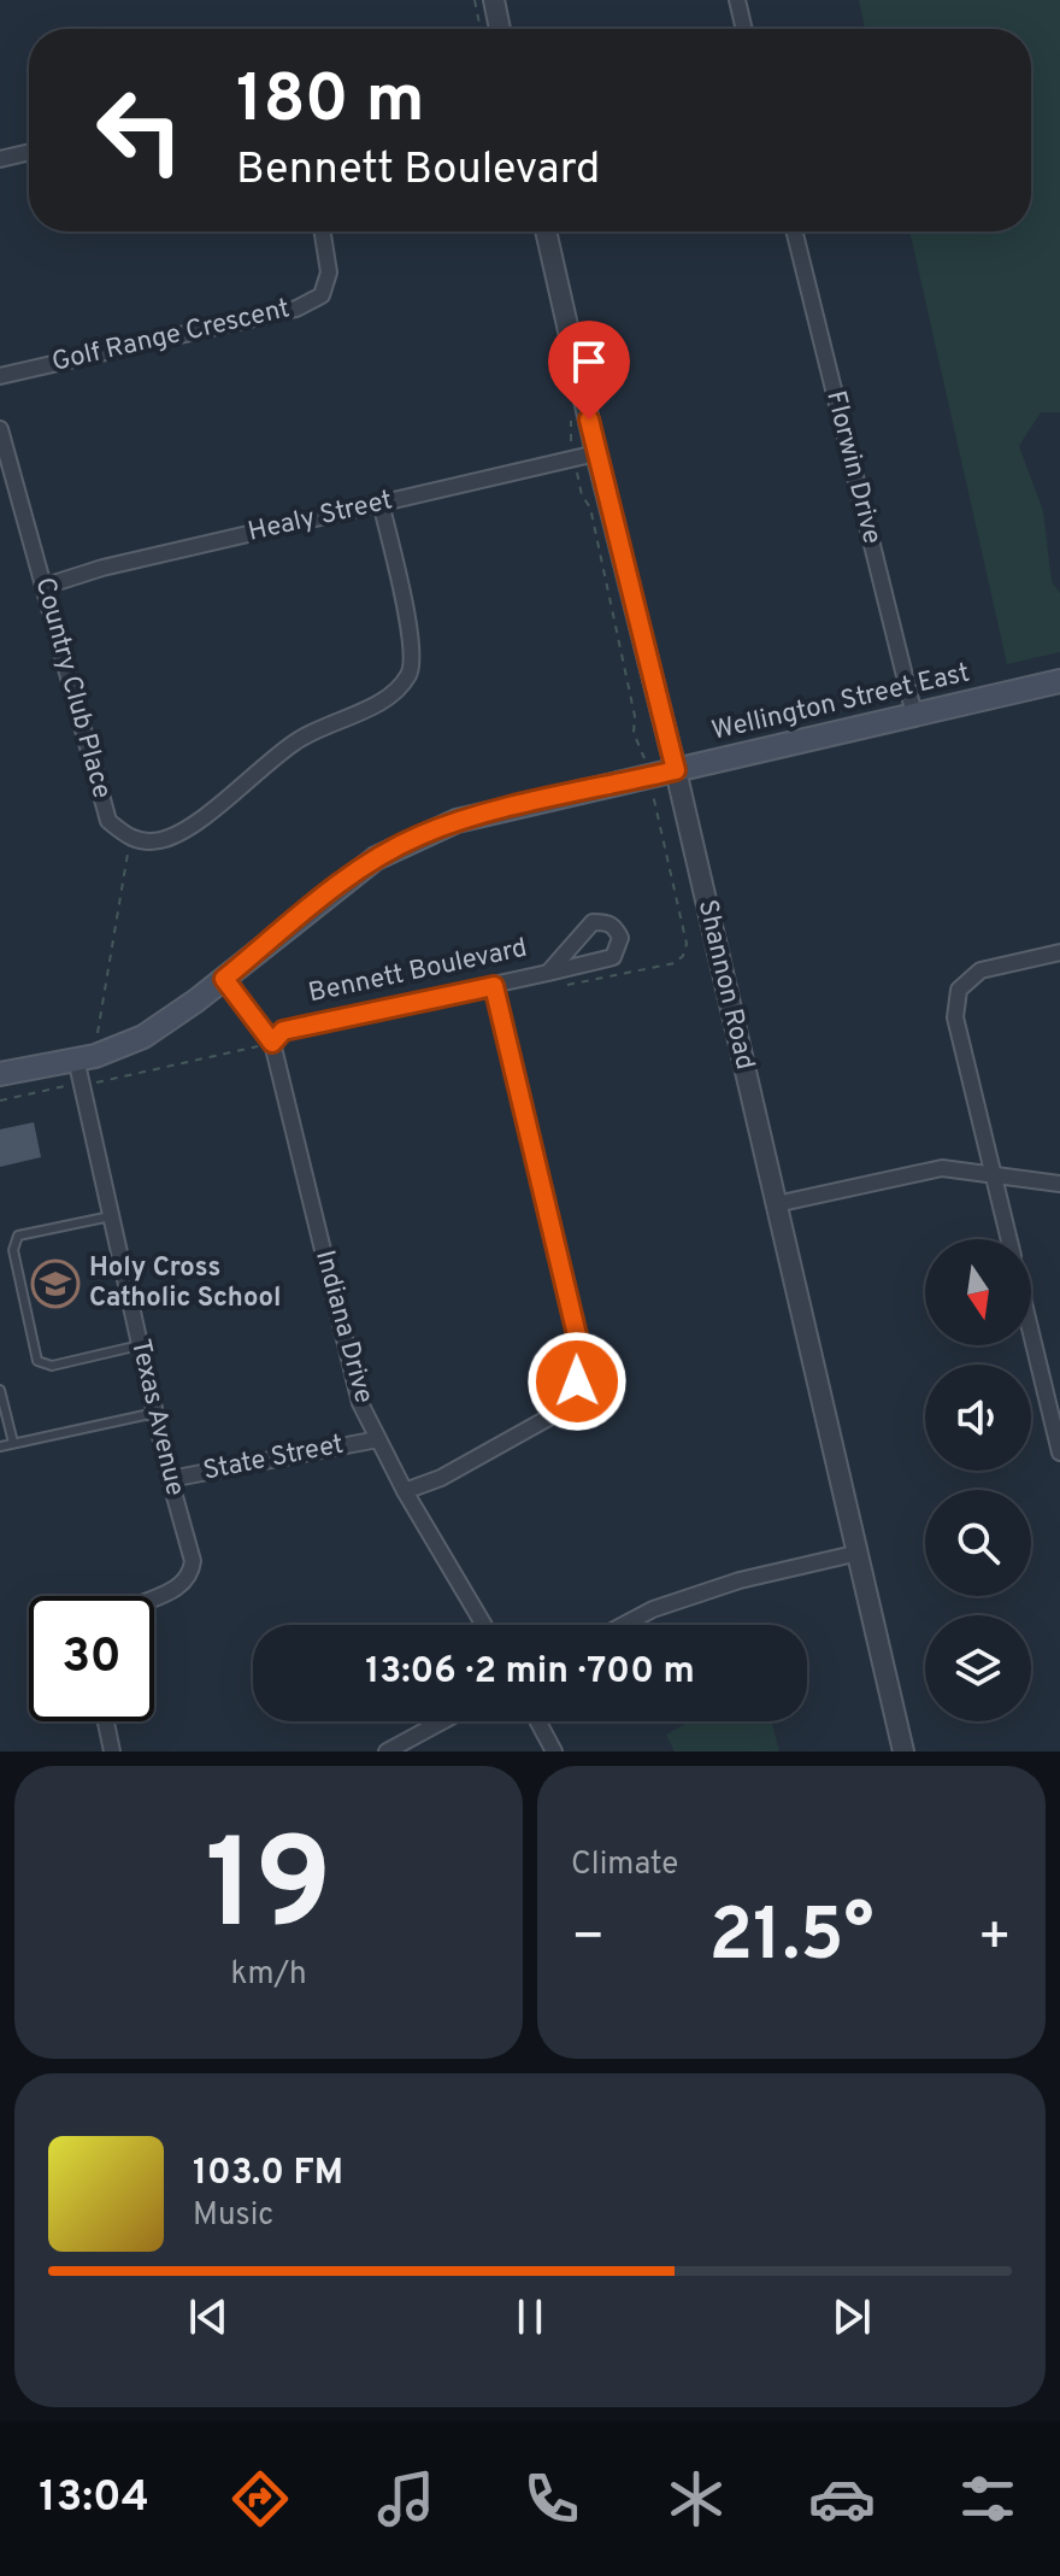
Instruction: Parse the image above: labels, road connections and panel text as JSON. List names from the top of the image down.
{
  "streets": {
    "main road": ["Wellington Street East"],
    "street": [
      "Golf Range Crescent",
      "Florwin Drive",
      "Healy Street",
      "Country Club Place",
      "Bennett Boulevard",
      "Shannon Road",
      "Indiana Drive",
      "Texas Avenue",
      "State Street"
    ]
  },
  "crossings": [
    ["Florwin Drive", "Wellington Street East"],
    ["Healy Street", "Country Club Place"],
    ["Healy Street", "Shannon Road"],
    ["Wellington Street East", "Shannon Road"],
    ["Wellington Street East", "Texas Avenue"],
    ["Bennett Boulevard", "Indiana Drive"],
    ["Indiana Drive", "State Street"],
    ["Texas Avenue", "State Street"]
  ],
  "places": {
    "school or university": ["Holy Cross Catholic School"]
  },
  "north": "bottom",
  "page": {
    "turn": ["180 m", "Bennett Boulevard"],
    "limit": "30",
    "trip": "13:06 · 2 min · 700 m",
    "tile": [
      ["19", "km/h"],
      "Climate"
    ],
    "heat": ["−", "21.5°", "+"],
    "song": ["103.0 FM", "Music"],
    "tabs": "13:04"
  }
}
